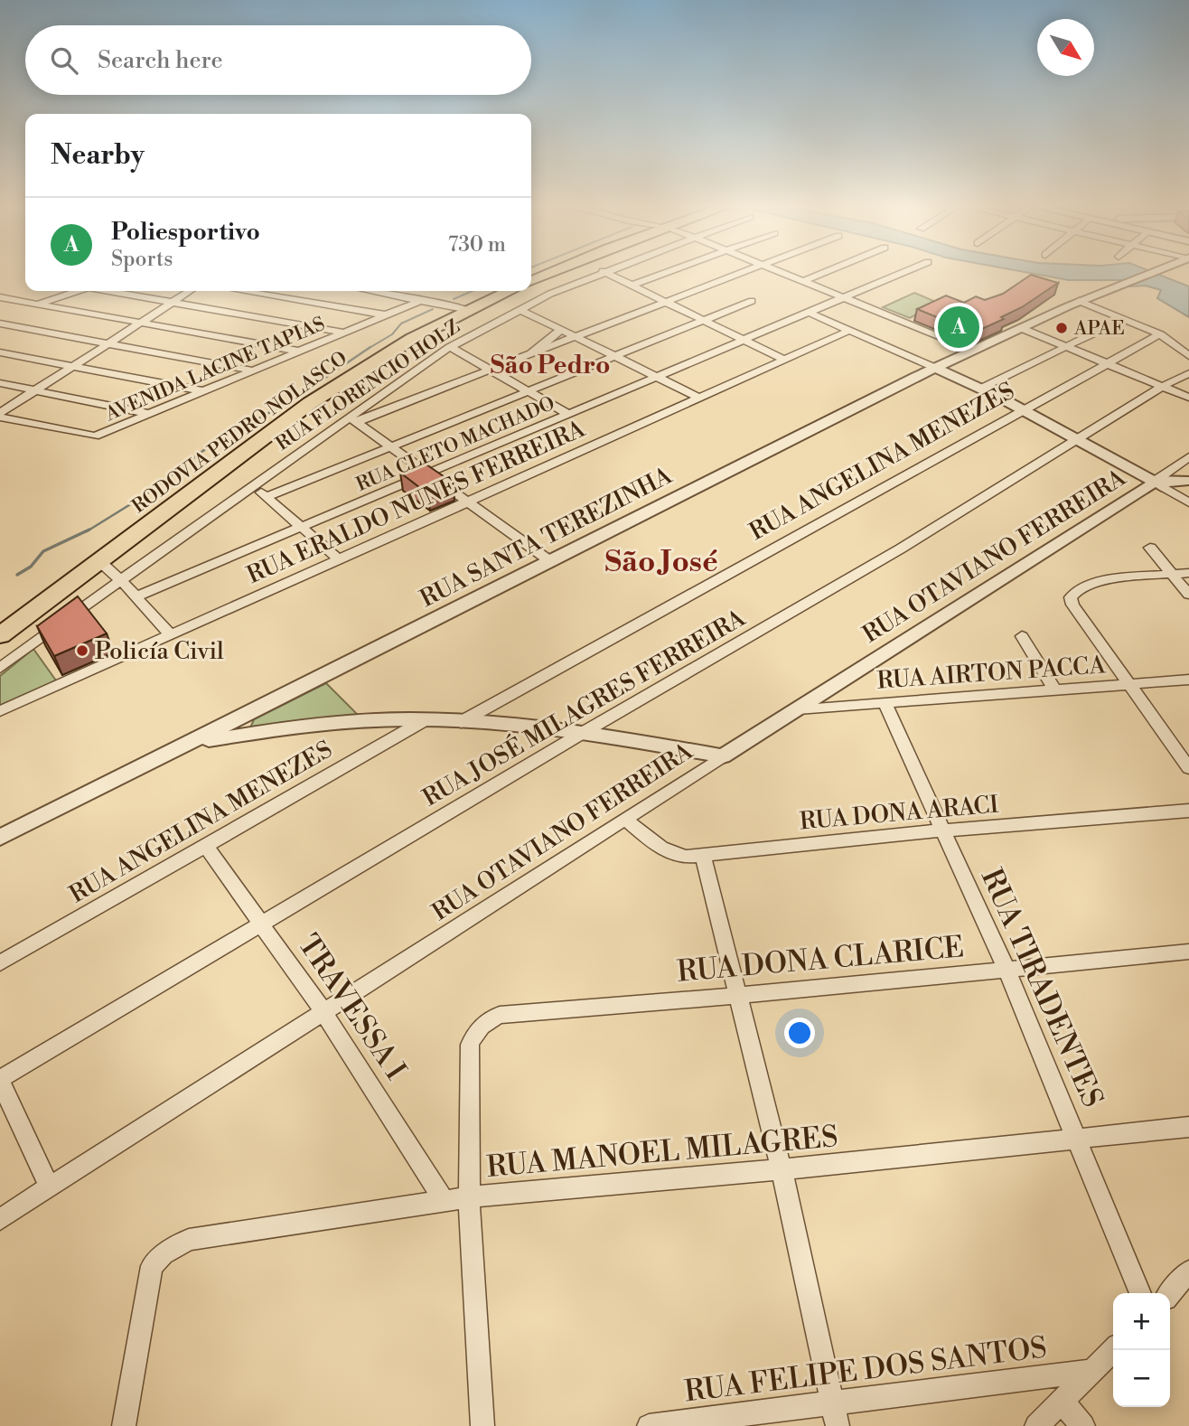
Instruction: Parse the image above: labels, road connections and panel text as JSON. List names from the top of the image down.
{
  "streets": {
    "highway": ["RODOVIA PEDRO NOLASCO"],
    "street": [
      "AVENIDA LACINE TAPIAS",
      "RUA FLORENCIO HOLZ",
      "RUA CLETO MACHADO",
      "RUA ANGELINA MENEZES",
      "RUA ERALDO NUNES FERREIRA",
      "RUA SANTA TEREZINHA",
      "RUA OTAVIANO FERREIRA",
      "RUA AIRTON PACCA",
      "RUA JOSÉ MILAGRES FERREIRA",
      "RUA DONA ARACI",
      "RUA DONA CLARICE",
      "RUA TIRADENTES",
      "TRAVESSA I",
      "RUA MANOEL MILAGRES",
      "RUA FELIPE DOS SANTOS"
    ]
  },
  "crossings": [
    ["RUA ANGELINA MENEZES", "TRAVESSA I"],
    ["RUA OTAVIANO FERREIRA", "RUA AIRTON PACCA"],
    ["RUA OTAVIANO FERREIRA", "RUA DONA ARACI"],
    ["RUA OTAVIANO FERREIRA", "TRAVESSA I"],
    ["RUA AIRTON PACCA", "RUA TIRADENTES"],
    ["RUA JOSÉ MILAGRES FERREIRA", "TRAVESSA I"],
    ["RUA DONA ARACI", "RUA TIRADENTES"],
    ["RUA DONA CLARICE", "RUA TIRADENTES"],
    ["RUA DONA CLARICE", "RUA MANOEL MILAGRES"],
    ["RUA TIRADENTES", "RUA MANOEL MILAGRES"],
    ["TRAVESSA I", "RUA MANOEL MILAGRES"]
  ],
  "districts": ["São Pedro", "São José"],
  "places": ["APAE", "Policía Civil"],
  "north": "bottom right",
  "page": {
    "search": "Search here",
    "heading": "Nearby",
    "list": [
      {
        "mark": "A",
        "name": "Poliesportivo",
        "note": "Sports",
        "value": "730 m"
      }
    ],
    "pins": "A",
    "map_buttons": ["+", "−"]
  }
}
